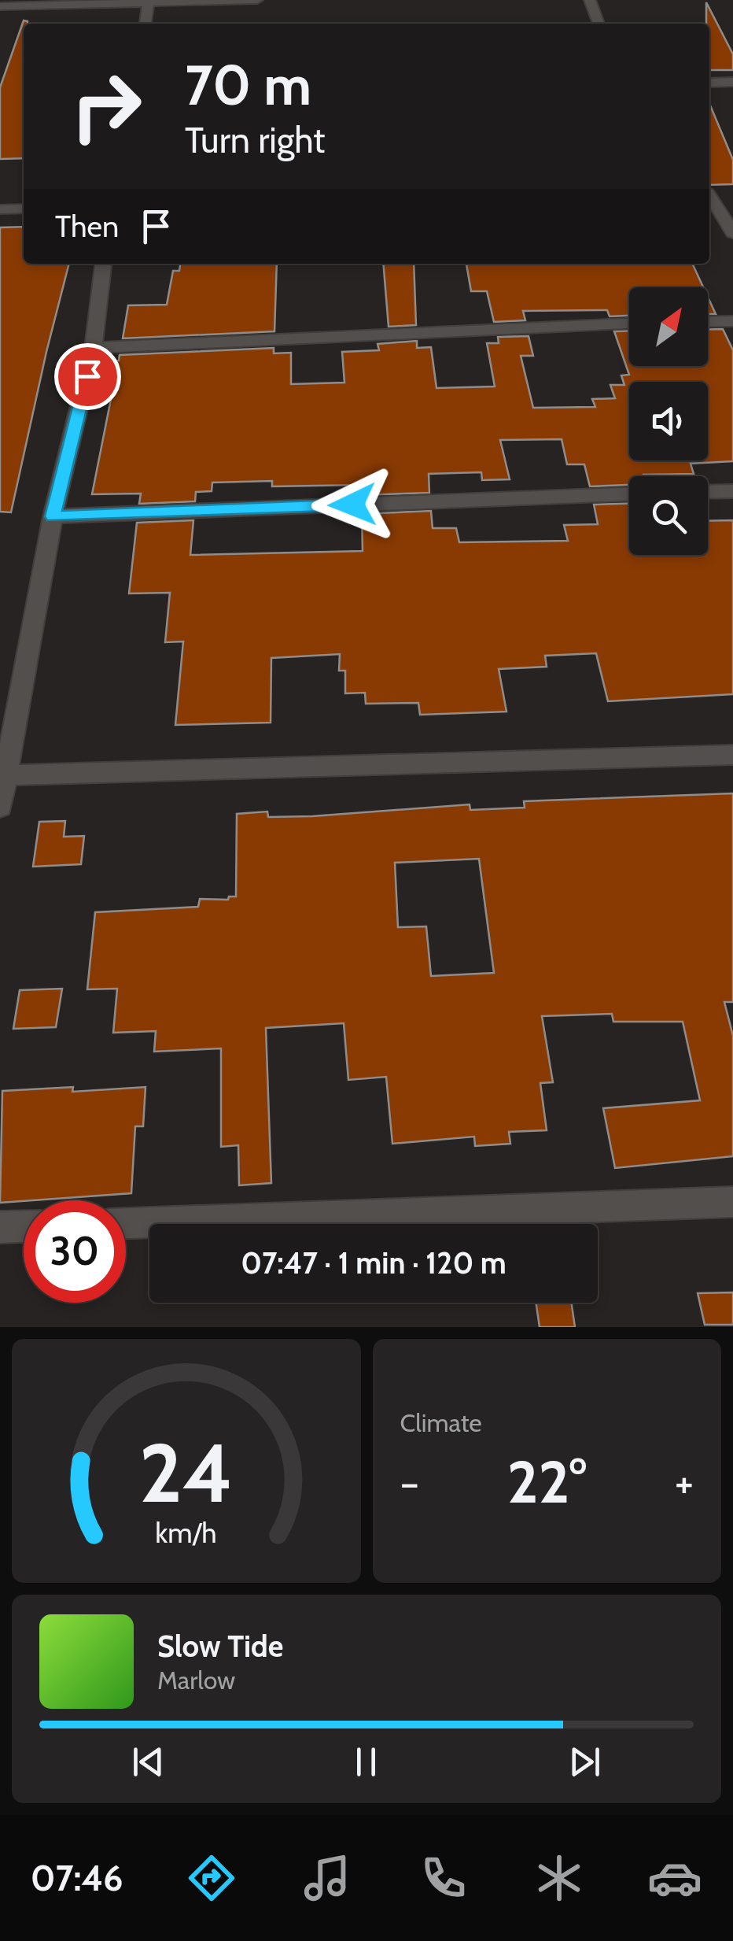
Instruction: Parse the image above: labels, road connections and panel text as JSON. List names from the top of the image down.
{
  "north": "top right",
  "page": {
    "turn": ["70 m", "Turn right"],
    "then": "Then",
    "limit": "30",
    "trip": "07:47 · 1 min · 120 m",
    "tile": "Climate",
    "heat": ["−", "22°", "+"],
    "song": ["Slow Tide", "Marlow"],
    "tabs": "07:46",
    "gauge": ["24", "km/h"]
  }
}
